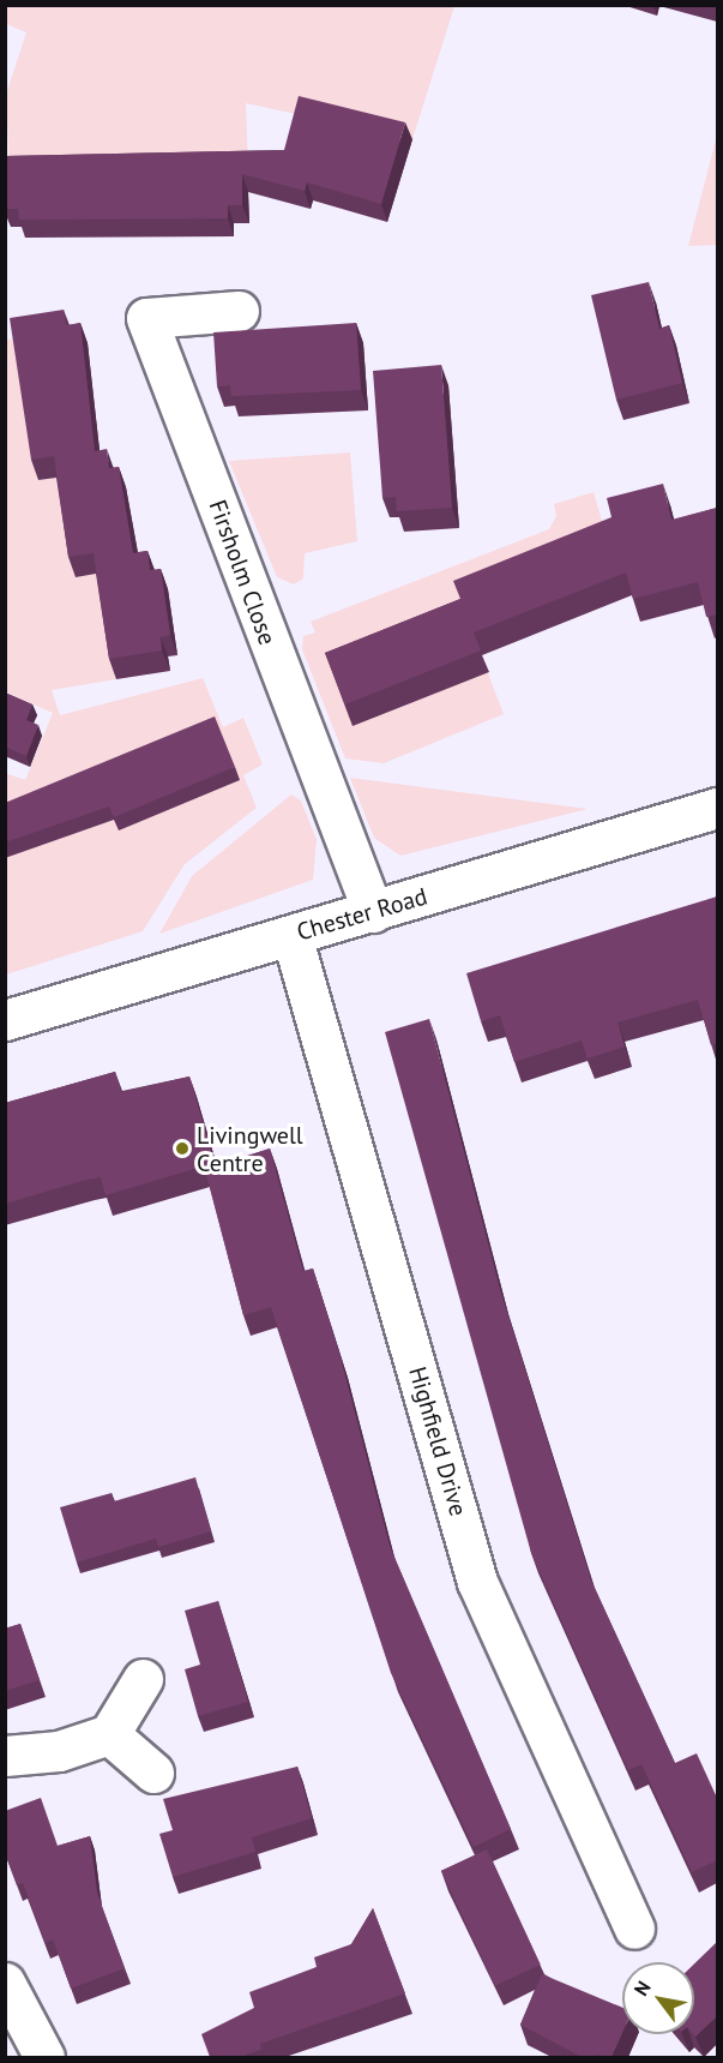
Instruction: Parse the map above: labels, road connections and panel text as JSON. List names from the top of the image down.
{
  "streets": {
    "main road": ["Firsholm Close", "Chester Road", "Highfield Drive"]
  },
  "crossings": [
    ["Firsholm Close", "Chester Road"],
    ["Chester Road", "Highfield Drive"]
  ],
  "places": ["Livingwell Centre"],
  "north": "top left"
}
